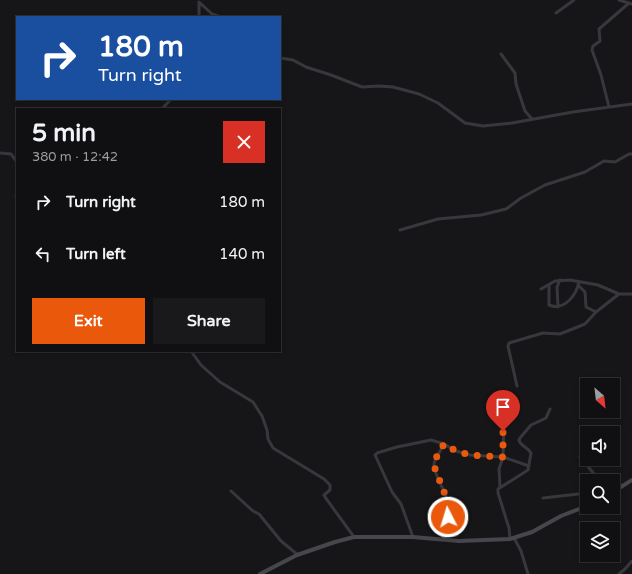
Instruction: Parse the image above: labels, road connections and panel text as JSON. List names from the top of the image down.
{
  "north": "bottom right",
  "page": {
    "turn": ["180 m", "Turn right"],
    "heading": ["5 min", "380 m · 12:42"],
    "list": [
      {
        "name": "Turn right",
        "value": "180 m"
      },
      {
        "name": "Turn left",
        "value": "140 m"
      }
    ],
    "buttons": ["Exit", "Share"]
  }
}
